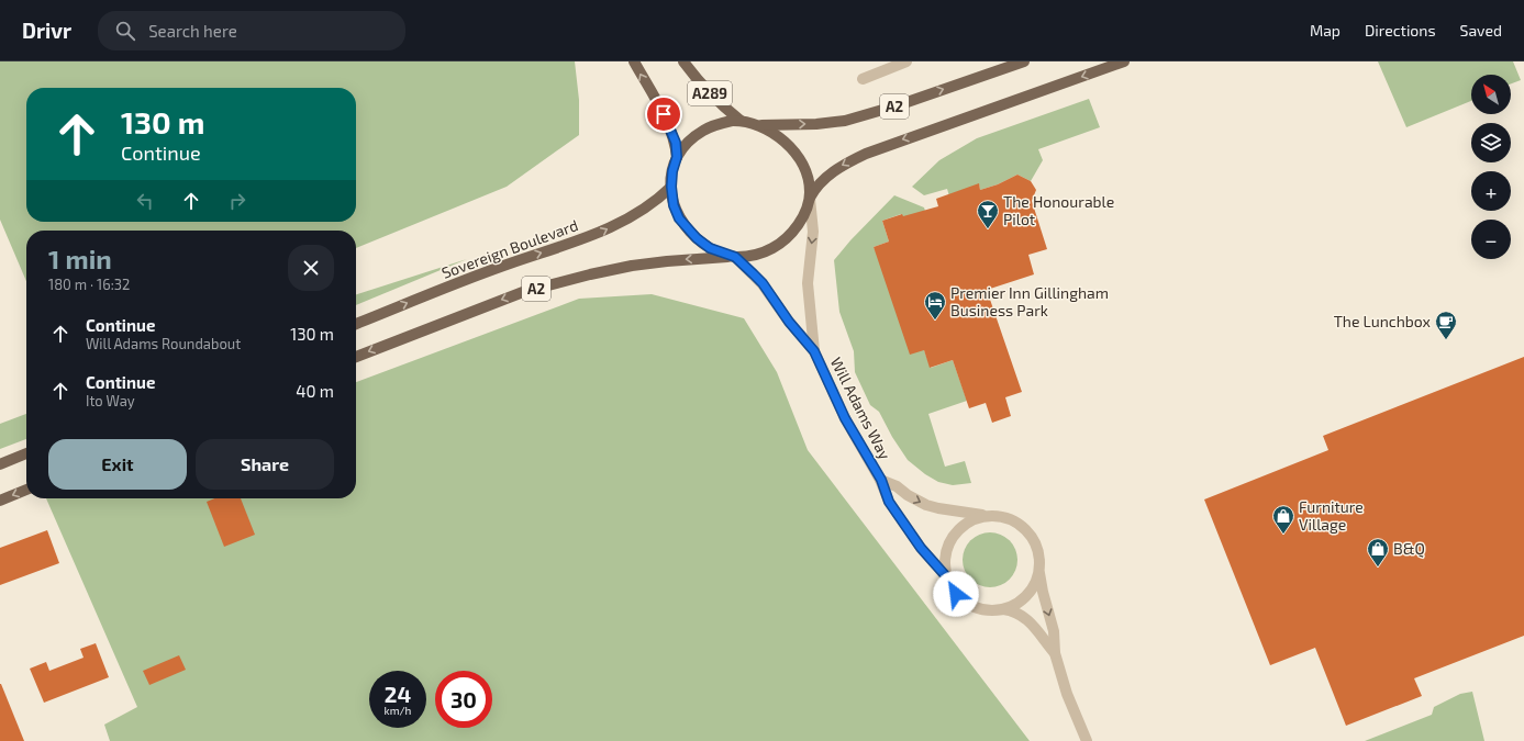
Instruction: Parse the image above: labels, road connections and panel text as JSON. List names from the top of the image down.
{
  "streets": {
    "main road": ["A289", "A2", "Sovereign Boulevard"],
    "street": ["Will Adams Way"]
  },
  "crossings": [
    ["A289", "A2"],
    ["A289", "Sovereign Boulevard"],
    ["A289", "Will Adams Way"],
    ["A2", "Sovereign Boulevard"],
    ["A2", "Will Adams Way"],
    ["Sovereign Boulevard", "Will Adams Way"]
  ],
  "places": {
    "bar": ["The Honourable Pilot"],
    "hotel": ["Premier Inn Gillingham Business Park"],
    "cafe": ["The Lunchbox"],
    "shop": ["Furniture Village", "B&Q"]
  },
  "north": "top left",
  "page": {
    "header": "Drivr",
    "search": "Search here",
    "nav": ["Map", "Directions", "Saved"],
    "map_buttons": ["+", "−"],
    "turn": ["130 m", "Continue"],
    "heading": ["1 min", "180 m · 16:32"],
    "list": [
      {
        "name": "Continue",
        "note": "Will Adams Roundabout",
        "value": "130 m"
      },
      {
        "name": "Continue",
        "note": "Ito Way",
        "value": "40 m"
      }
    ],
    "buttons": ["Exit", "Share"],
    "speed": "24 km/h",
    "limit": "30"
  }
}
